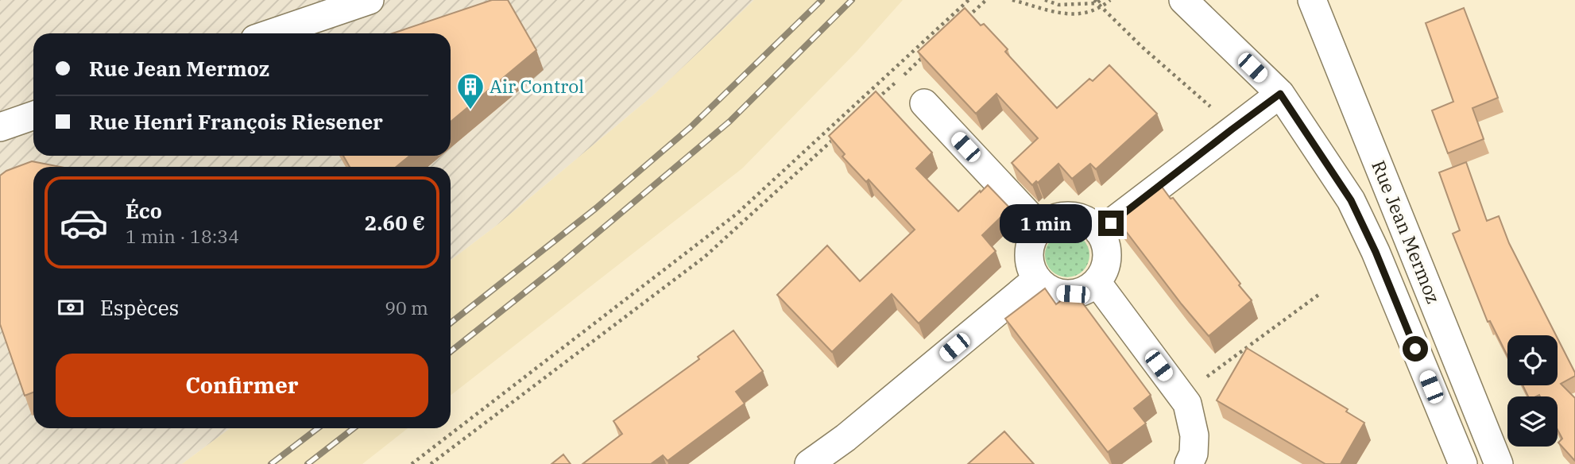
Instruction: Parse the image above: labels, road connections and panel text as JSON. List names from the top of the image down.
{
  "streets": {
    "street": ["Rue Jean Mermoz"]
  },
  "places": {
    "building": ["Air Control"]
  },
  "page": {
    "banner": ["Rue Jean Mermoz", "Rue Henri François Riesener"],
    "list": [
      {
        "name": "Éco",
        "note": "1 min · 18:34",
        "value": "2.60 €"
      }
    ],
    "bubble": "1 min",
    "pay": ["Espèces", "90 m"],
    "buttons": "Confirmer"
  }
}
